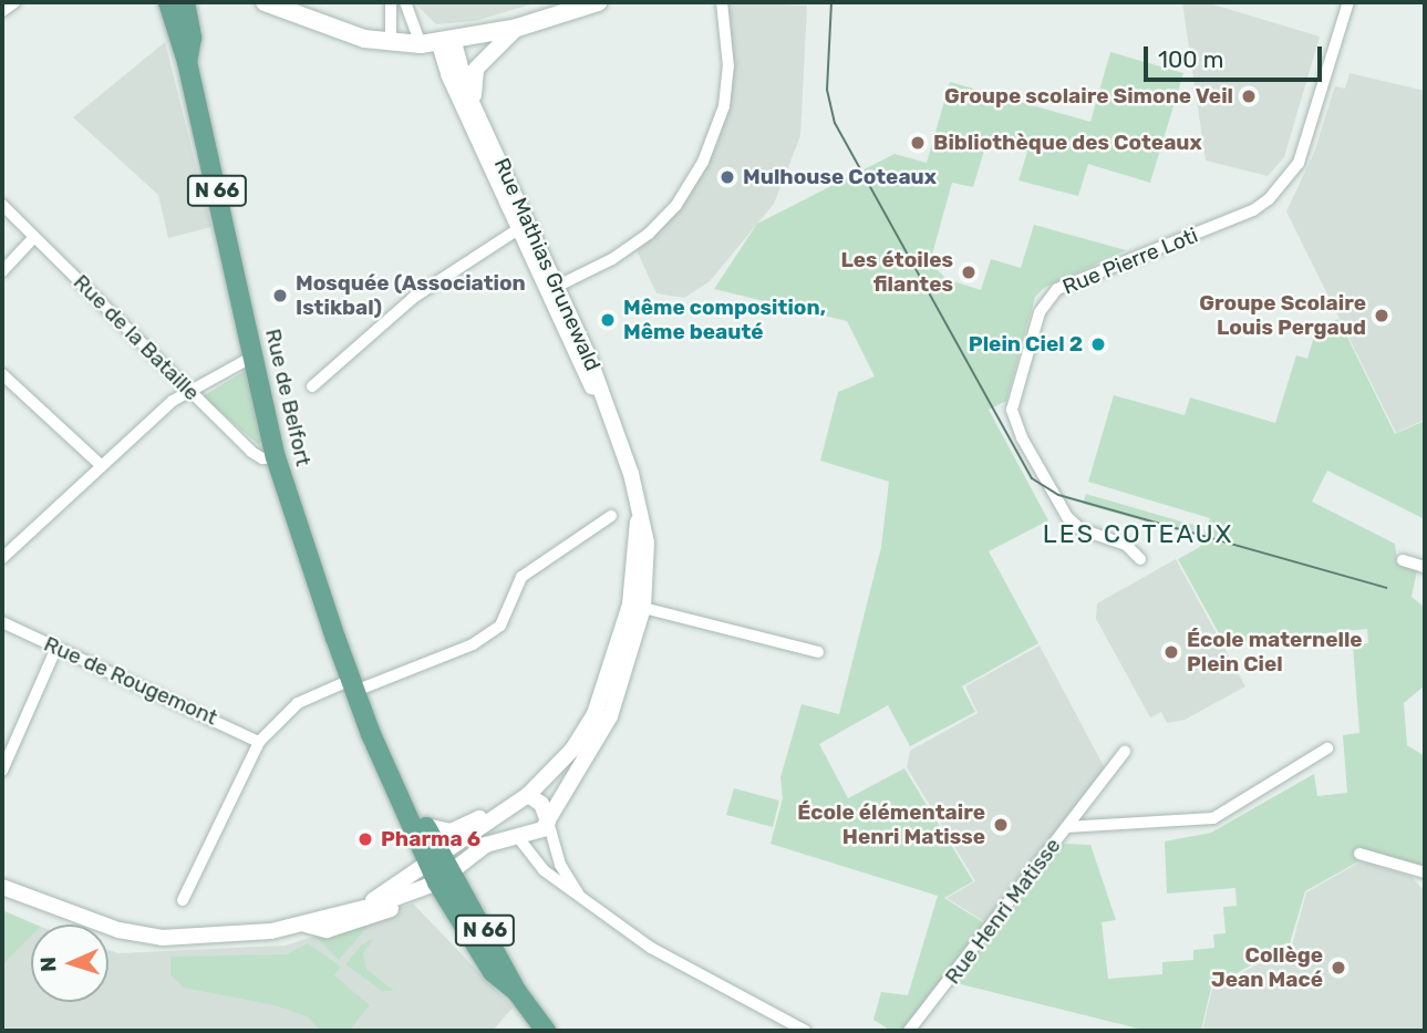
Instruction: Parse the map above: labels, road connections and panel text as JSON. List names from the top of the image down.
{
  "streets": {
    "main road": ["N 66", "Rue de Belfort"],
    "street": [
      "Rue Pierre Loti",
      "Rue Mathias Grunewald",
      "Rue de la Bataille",
      "Rue de Rougemont",
      "Rue Henri Matisse"
    ]
  },
  "crossings": [
    ["Rue Mathias Grunewald", "Rue de Belfort"],
    ["Rue de la Bataille", "Rue de Belfort"]
  ],
  "districts": ["LES COTEAUX"],
  "places": [
    "Groupe scolaire Simone Veil",
    "Bibliothèque des Coteaux",
    "Mulhouse Coteaux",
    "Les étoiles filantes",
    "Mosquée (Association Istikbal)",
    "Groupe Scolaire Louis Pergaud",
    "Même composition, Même beauté",
    "Plein Ciel 2",
    "École maternelle Plein Ciel",
    "École élémentaire Henri Matisse",
    "Pharma 6",
    "Collège Jean Macé"
  ],
  "scale_bar": "100 m",
  "north": "left"
}
